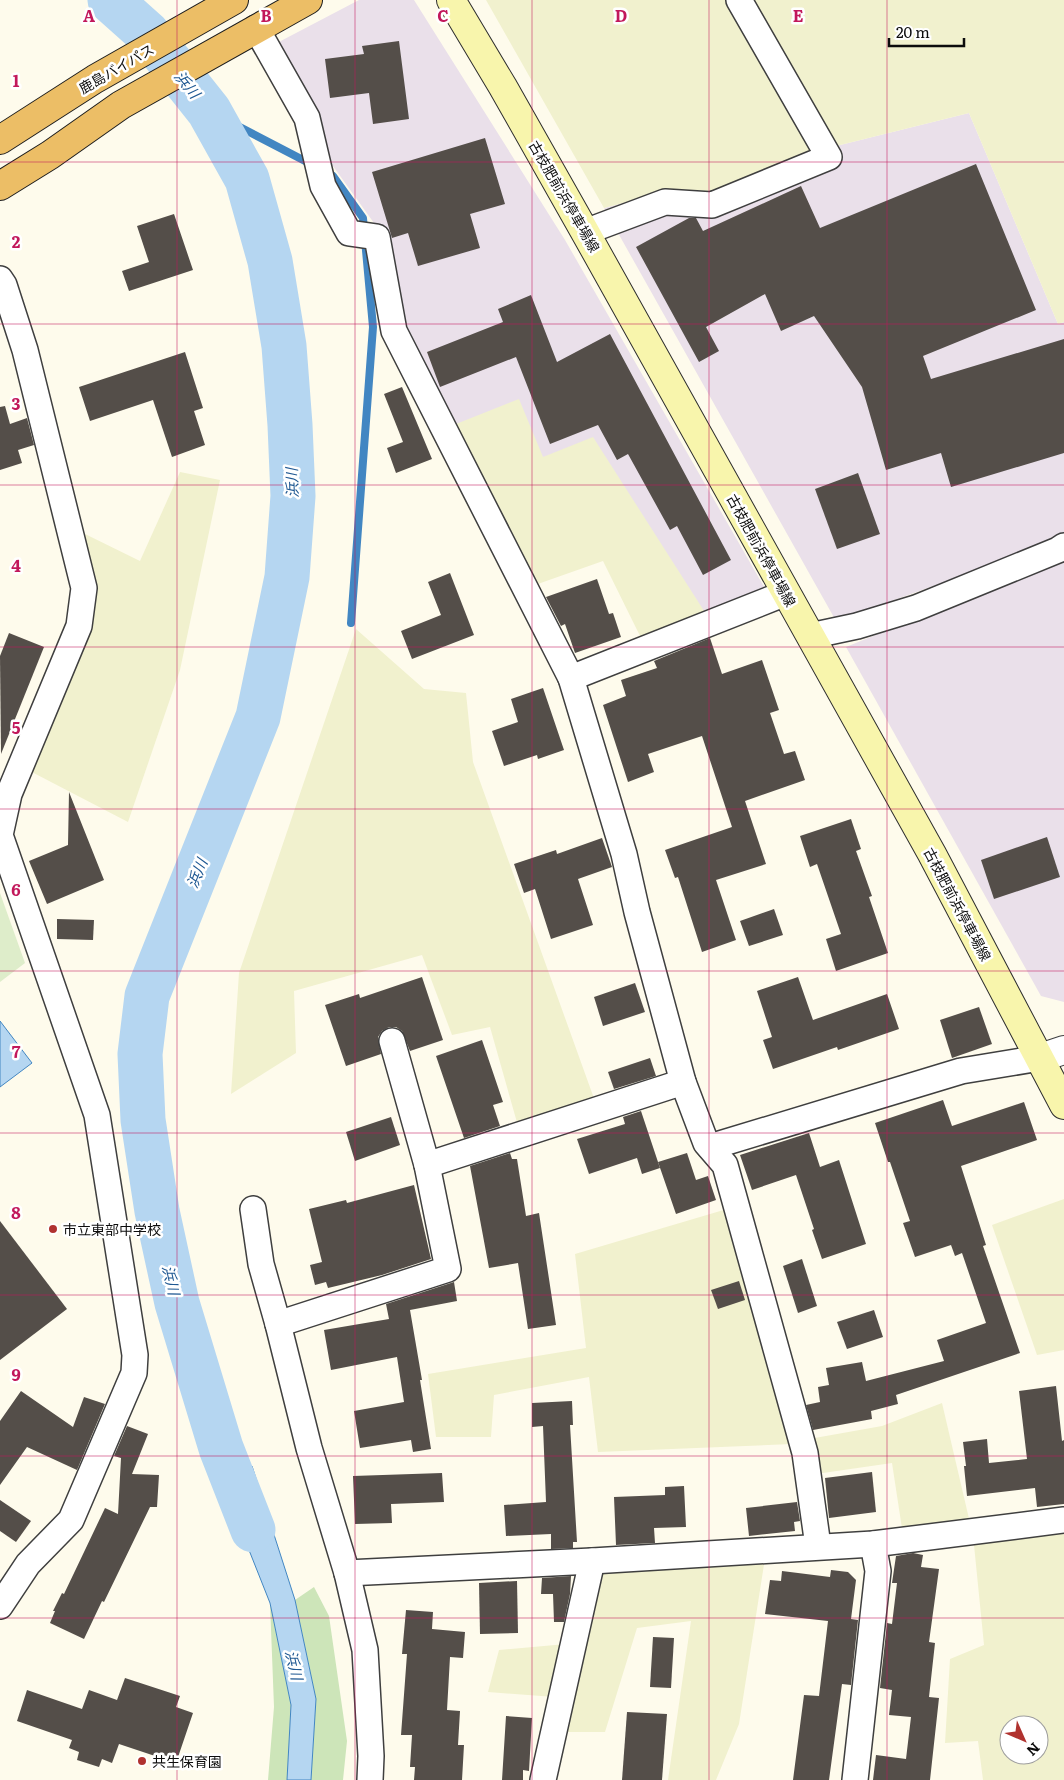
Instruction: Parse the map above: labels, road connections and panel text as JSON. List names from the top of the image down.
{
  "streets": {
    "highway": ["鹿島バイパス"],
    "main road": ["古枝肥前浜停車場線"]
  },
  "water": ["浜川"],
  "places": ["市立東部中学校", "共生保育園"],
  "scale_bar": "20 m",
  "north": "bottom right",
  "grid": {
    "columns": [
      "A",
      "B",
      "C",
      "D",
      "E"
    ],
    "rows": [
      "1",
      "2",
      "3",
      "4",
      "5",
      "6",
      "7",
      "8",
      "9"
    ]
  }
}
